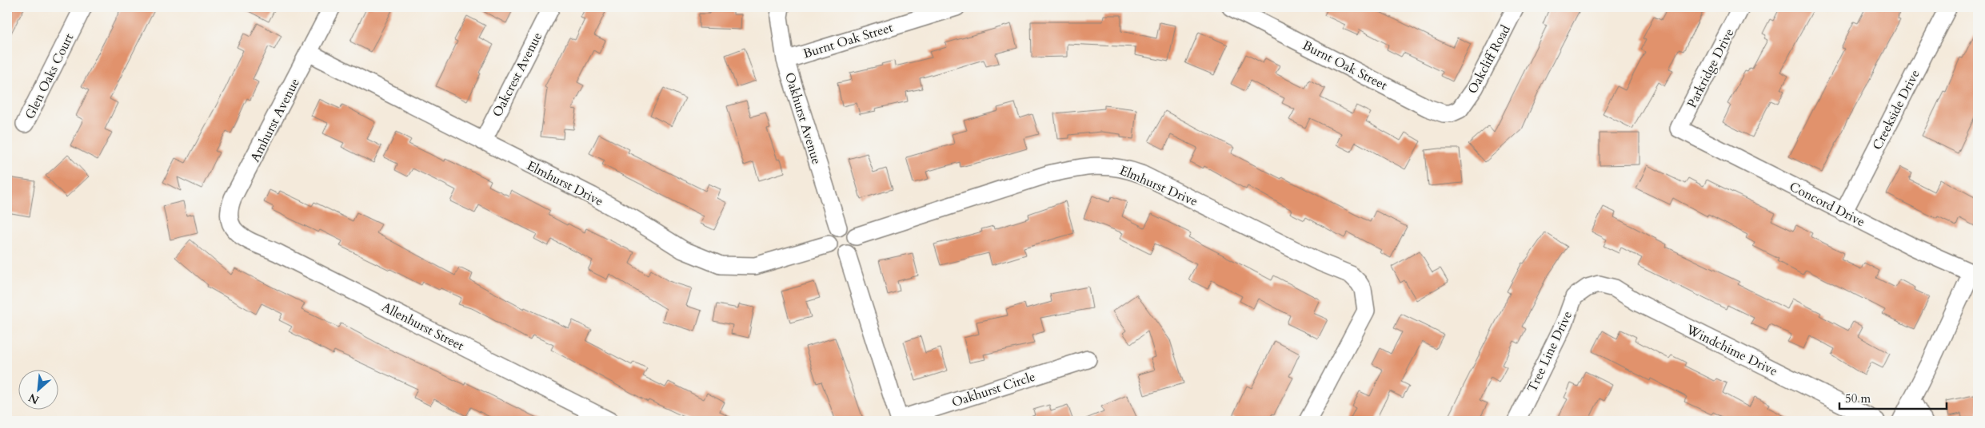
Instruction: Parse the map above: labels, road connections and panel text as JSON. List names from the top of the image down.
{
  "streets": {
    "street": [
      "Burnt Oak Street",
      "Oakcliff Road",
      "Parkridge Drive",
      "Oakcrest Avenue",
      "Glen Oaks Court",
      "Creekside Drive",
      "Oakhurst Avenue",
      "Amhurst Avenue",
      "Elmhurst Drive",
      "Concord Drive",
      "Allenhurst Street",
      "Windchime Drive",
      "Tree Line Drive",
      "Oakhurst Circle"
    ]
  },
  "crossings": [
    ["Burnt Oak Street", "Oakcliff Road"],
    ["Burnt Oak Street", "Oakhurst Avenue"],
    ["Parkridge Drive", "Concord Drive"],
    ["Oakcrest Avenue", "Elmhurst Drive"],
    ["Creekside Drive", "Concord Drive"],
    ["Oakhurst Avenue", "Elmhurst Drive"],
    ["Amhurst Avenue", "Elmhurst Drive"],
    ["Amhurst Avenue", "Allenhurst Street"],
    ["Windchime Drive", "Tree Line Drive"]
  ],
  "scale_bar": "50 m",
  "north": "bottom left"
}
